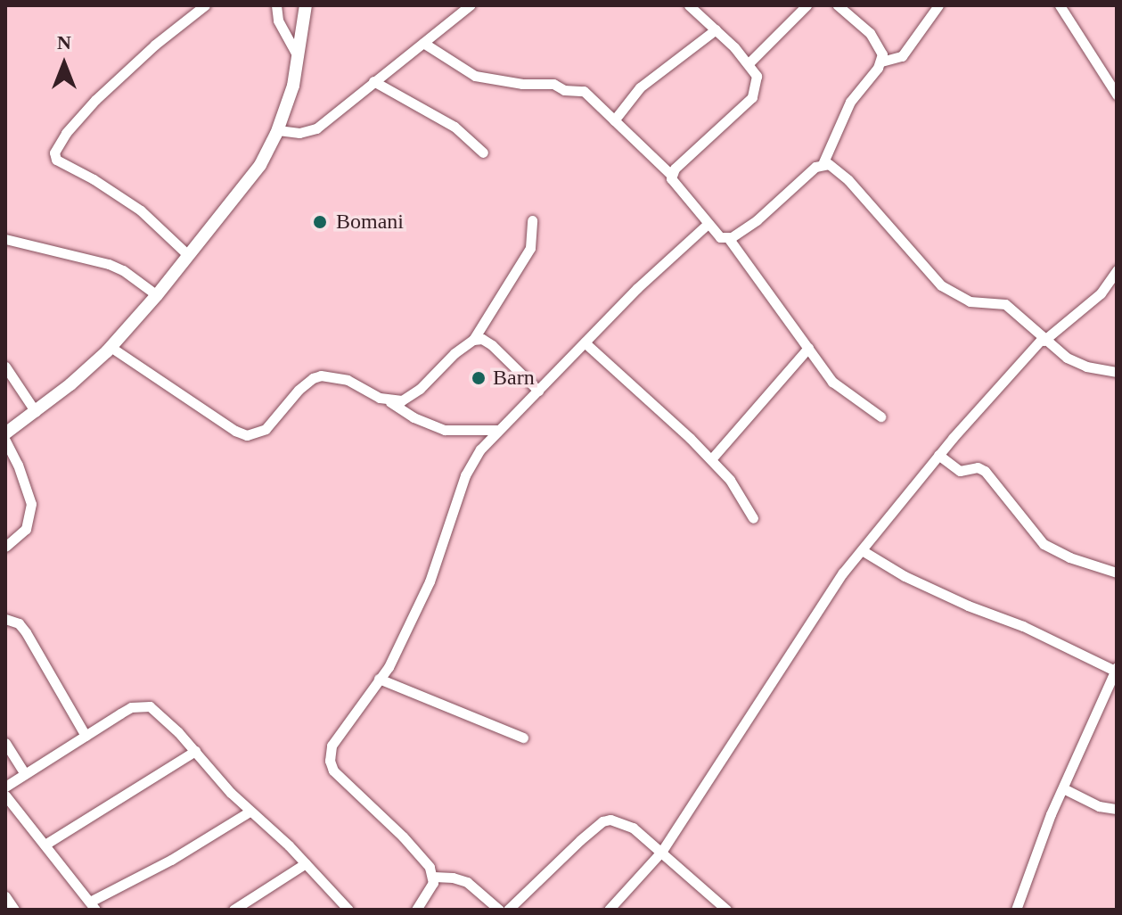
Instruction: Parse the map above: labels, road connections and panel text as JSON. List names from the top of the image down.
{
  "places": ["Bomani", "Barn"],
  "north": "top"
}
